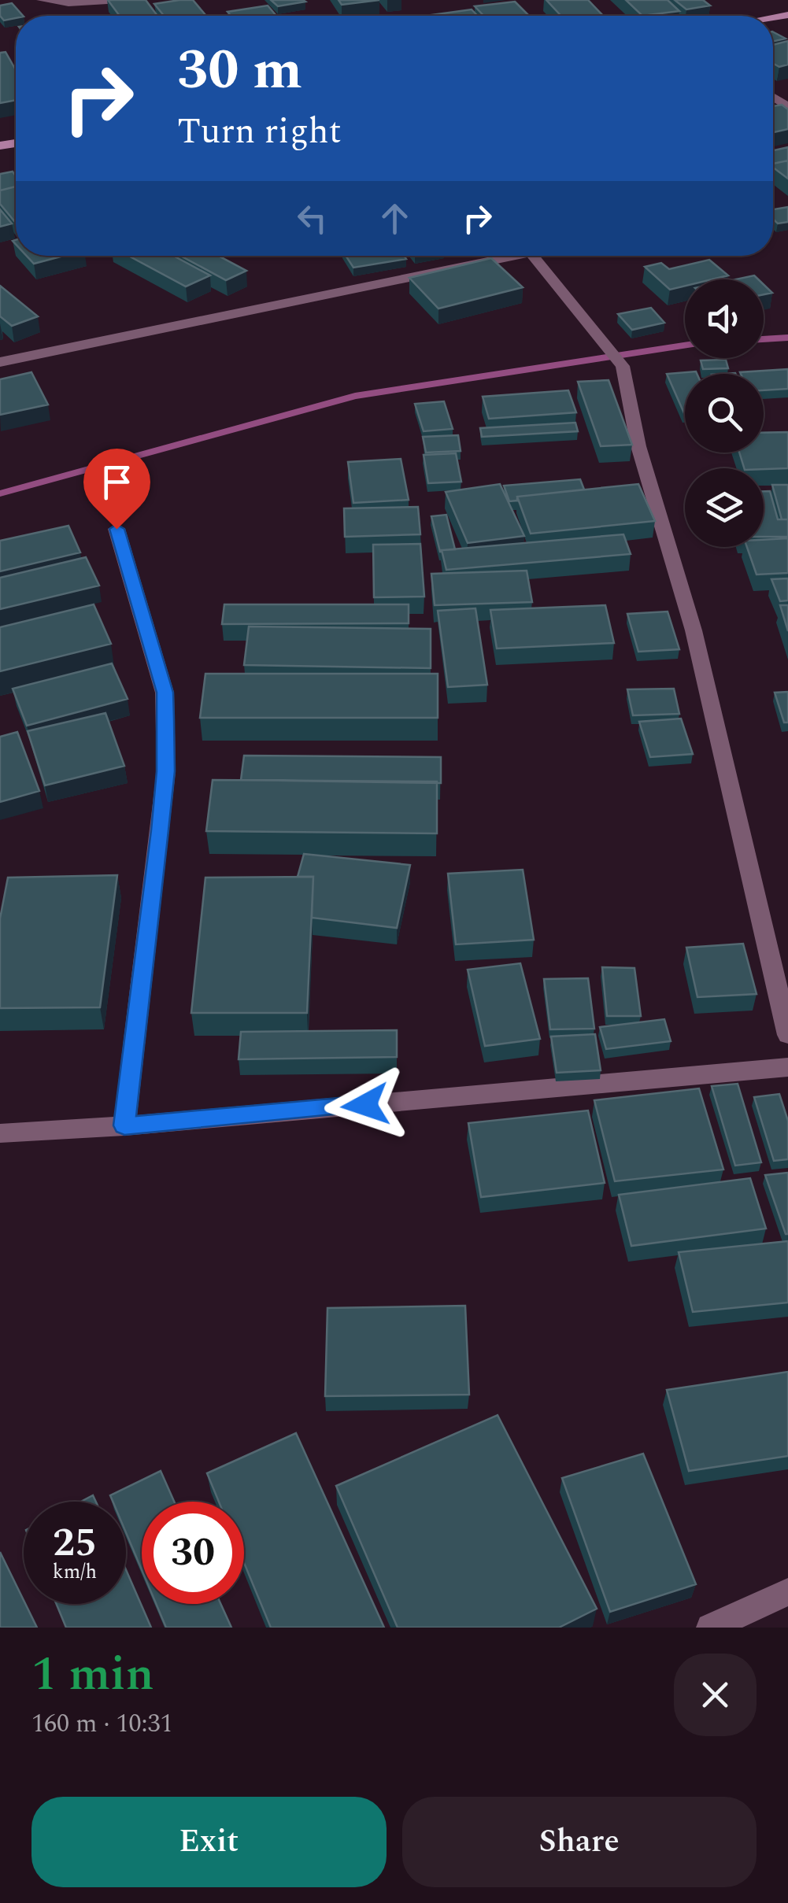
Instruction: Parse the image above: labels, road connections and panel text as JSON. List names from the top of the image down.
{
  "page": {
    "turn": ["30 m", "Turn right"],
    "speed": "25 km/h",
    "limit": "30",
    "heading": ["1 min", "160 m · 10:31"],
    "buttons": ["Exit", "Share"]
  }
}
